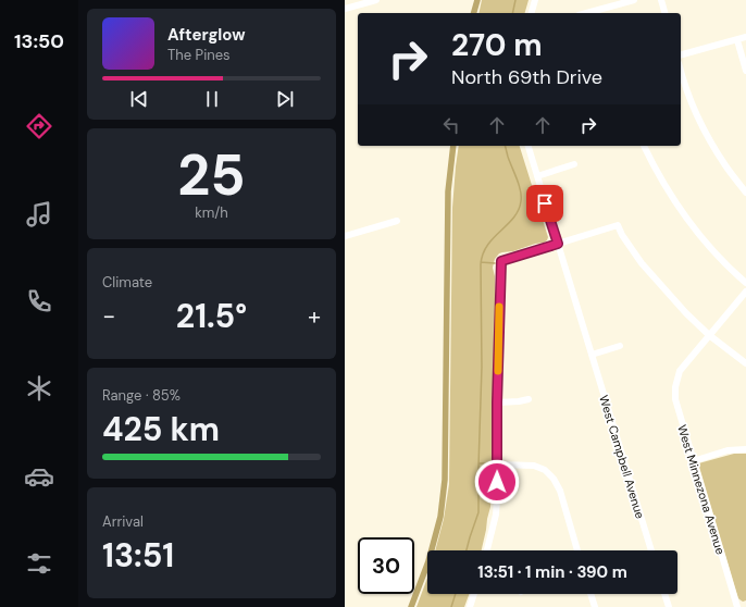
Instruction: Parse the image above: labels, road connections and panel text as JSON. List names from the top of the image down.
{
  "streets": {
    "street": ["West Campbell Avenue", "West Minnezona Avenue"]
  },
  "page": {
    "tabs": "13:50",
    "turn": ["270 m", "North 69th Drive"],
    "song": ["Afterglow", "The Pines"],
    "tile": [
      ["25", "km/h"],
      "Climate",
      ["Range · 85%", "425 km"],
      ["Arrival", "13:51"]
    ],
    "heat": ["−", "21.5°", "+"],
    "limit": "30",
    "trip": "13:51 · 1 min · 390 m"
  }
}
